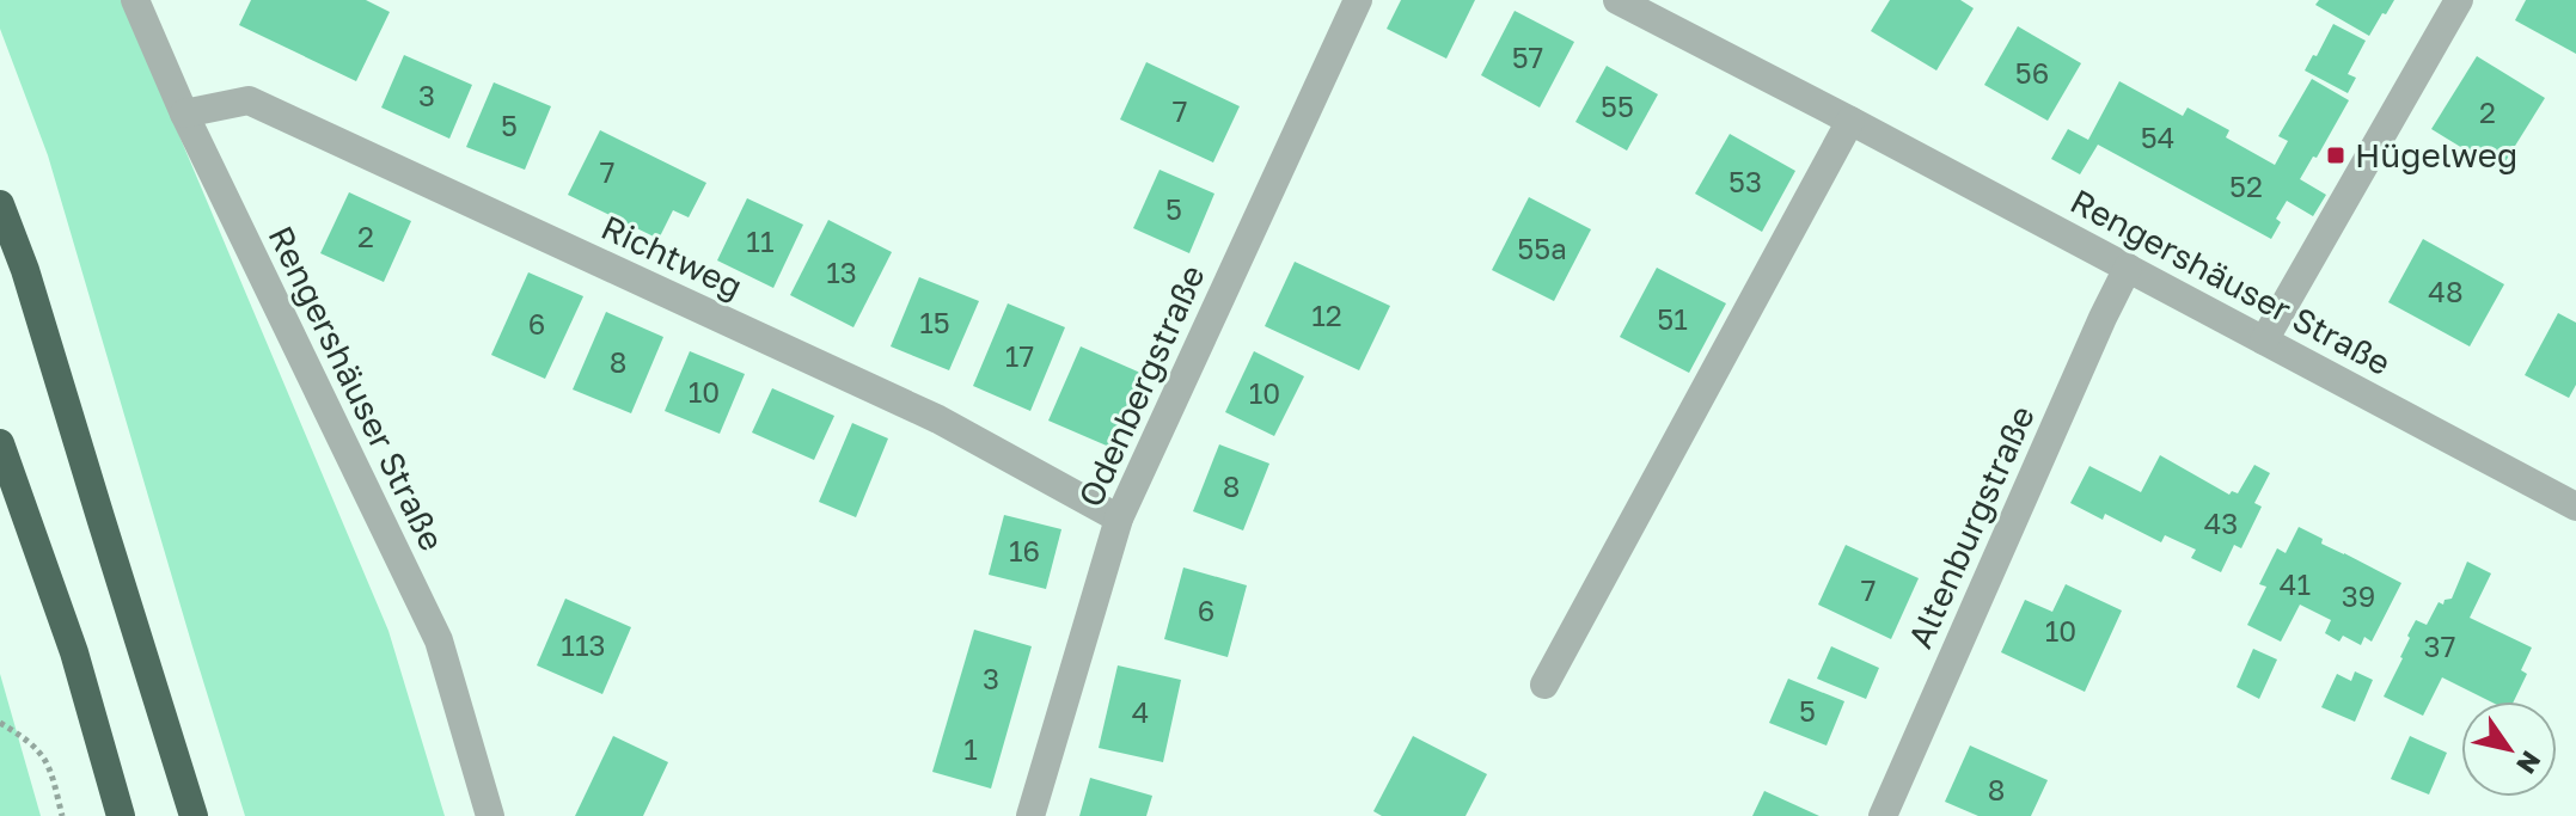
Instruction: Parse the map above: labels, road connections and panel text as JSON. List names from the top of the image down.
{
  "streets": {
    "street": [
      "Richtweg",
      "Rengershäuser Straße",
      "Odenbergstraße",
      "Altenburgstraße"
    ]
  },
  "crossings": [
    ["Richtweg", "Rengershäuser Straße"],
    ["Richtweg", "Odenbergstraße"],
    ["Rengershäuser Straße", "Altenburgstraße"]
  ],
  "places": {
    "transit": ["Hügelweg"]
  },
  "house_numbers": [
    "57",
    "56",
    "3",
    "55",
    "7",
    "2",
    "5",
    "54",
    "7",
    "53",
    "52",
    "5",
    "2",
    "11",
    "55a",
    "13",
    "48",
    "12",
    "51",
    "15",
    "6",
    "17",
    "8",
    "10",
    "10",
    "8",
    "43",
    "16",
    "41",
    "7",
    "39",
    "6",
    "10",
    "113",
    "37",
    "3",
    "5",
    "4",
    "1",
    "8"
  ],
  "north": "bottom right"
}
